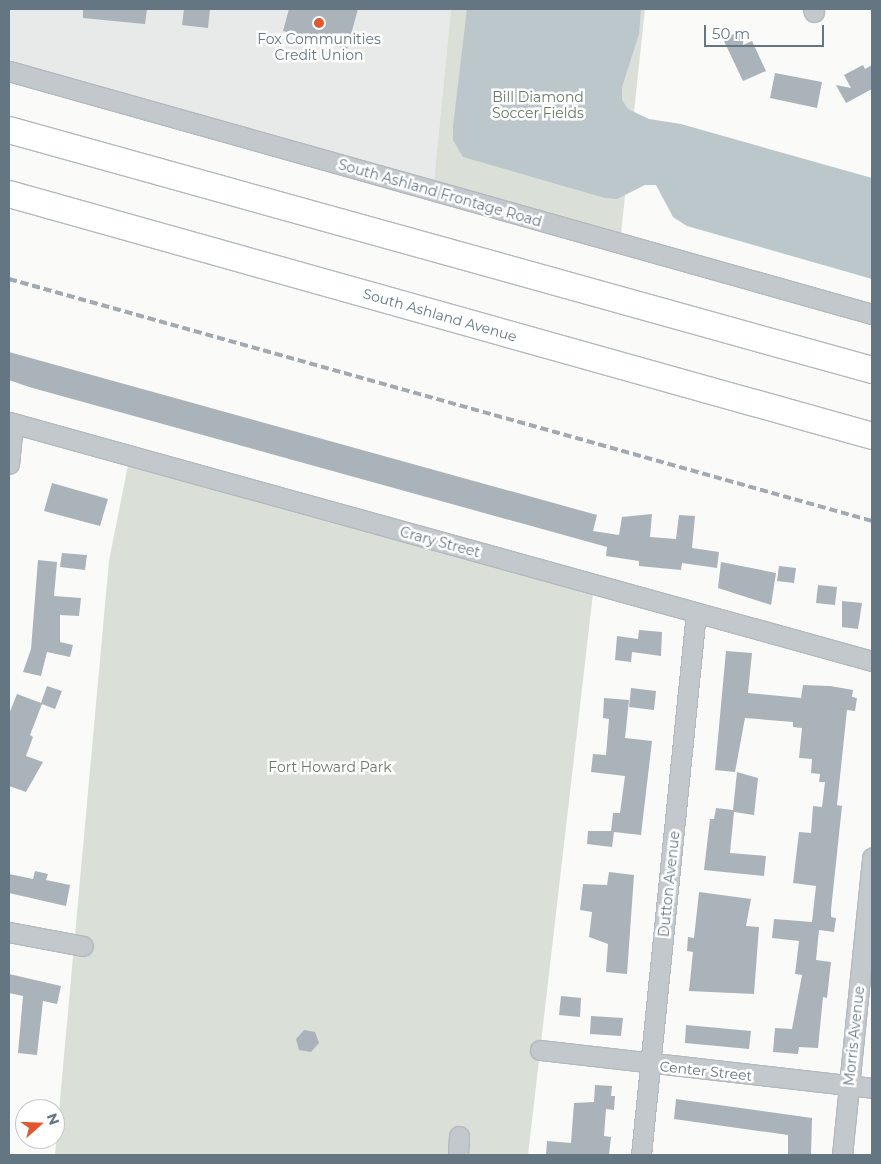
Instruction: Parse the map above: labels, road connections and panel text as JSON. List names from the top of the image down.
{
  "streets": {
    "main road": ["South Ashland Avenue"],
    "street": [
      "South Ashland Frontage Road",
      "Crary Street",
      "Dutton Avenue",
      "Morris Avenue",
      "Center Street"
    ]
  },
  "crossings": [
    ["Crary Street", "Dutton Avenue"],
    ["Dutton Avenue", "Center Street"],
    ["Morris Avenue", "Center Street"]
  ],
  "parks": ["Bill Diamond Soccer Fields", "Fort Howard Park"],
  "places": ["Fox Communities Credit Union"],
  "scale_bar": "50 m",
  "north": "right"
}
